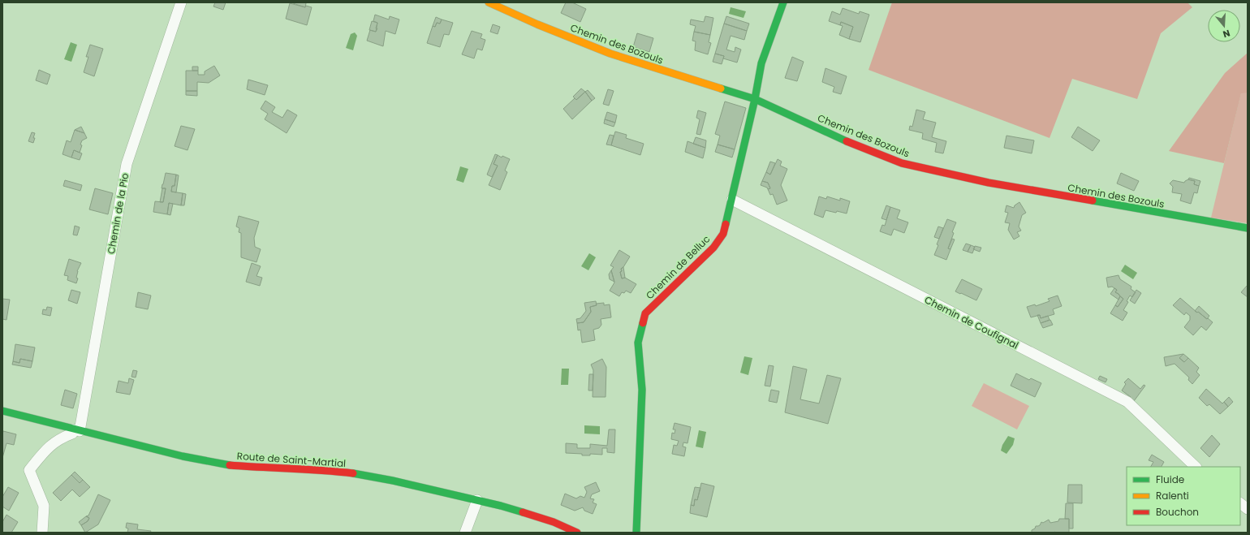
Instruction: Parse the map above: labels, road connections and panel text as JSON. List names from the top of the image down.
{
  "streets": {
    "street": [
      "Chemin des Bozouls",
      "Chemin de la Pio",
      "Chemin de Belluc",
      "Chemin de Coufignal",
      "Route de Saint-Martial"
    ]
  },
  "crossings": [
    ["Chemin des Bozouls", "Chemin de Belluc"],
    ["Chemin de la Pio", "Route de Saint-Martial"],
    ["Chemin de Belluc", "Chemin de Coufignal"]
  ],
  "legend": ["Fluide", "Ralenti", "Bouchon"],
  "north": "bottom"
}
